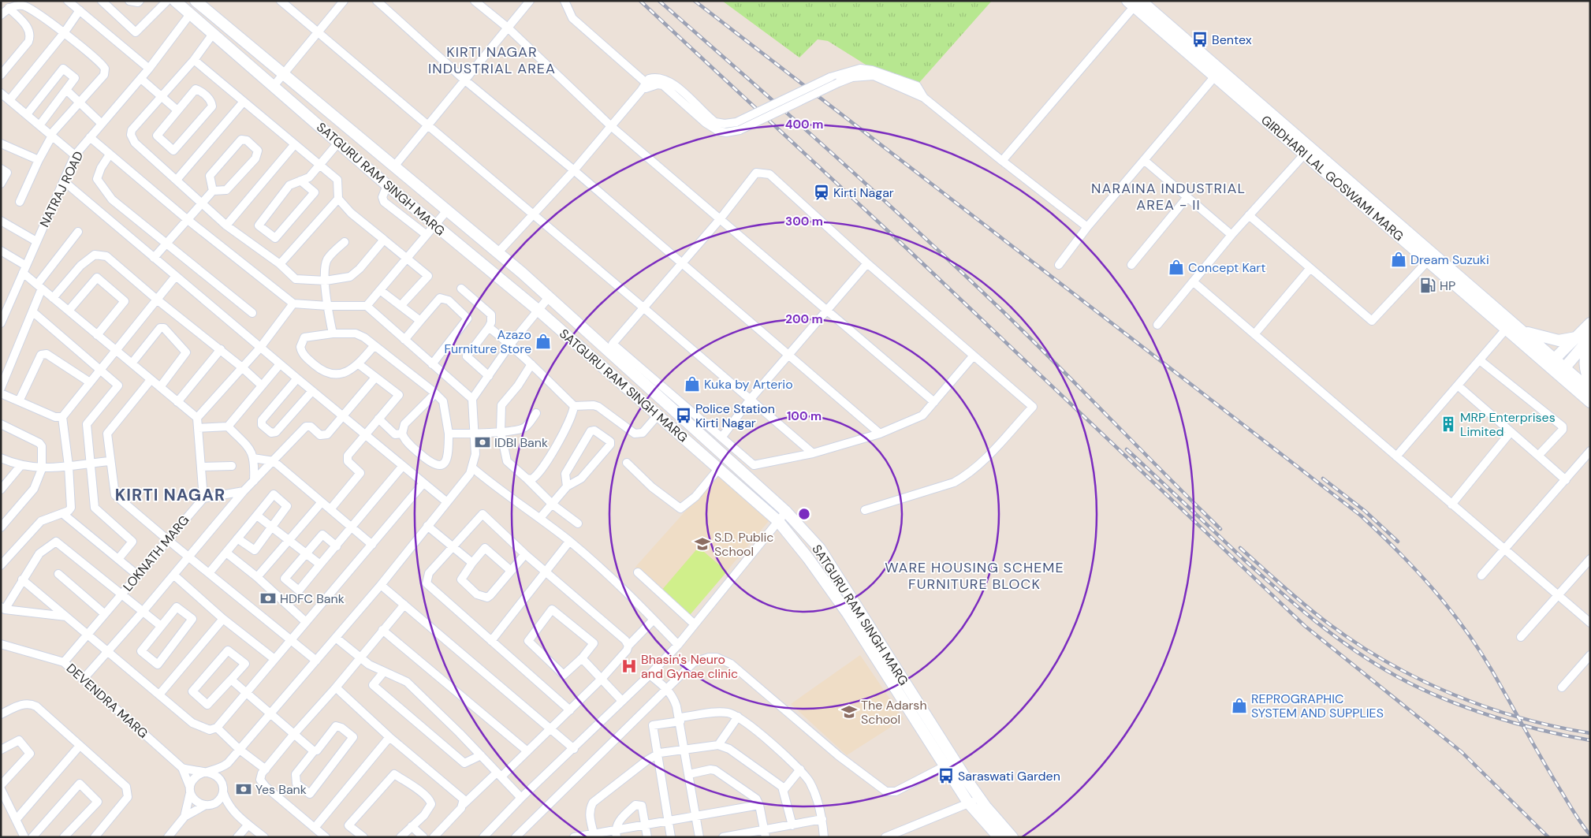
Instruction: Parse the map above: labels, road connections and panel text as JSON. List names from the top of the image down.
{
  "streets": {
    "main road": ["GIRDHARI LAL GOSWAMI MARG", "SATGURU RAM SINGH MARG"],
    "street": ["NATRAJ ROAD", "LOKNATH MARG", "DEVENDRA MARG"]
  },
  "crossings": [
    ["SATGURU RAM SINGH MARG", "NATRAJ ROAD"],
    ["LOKNATH MARG", "DEVENDRA MARG"]
  ],
  "districts": [
    "KIRTI NAGAR INDUSTRIAL AREA",
    "NARAINA INDUSTRIAL AREA - II",
    "KIRTI NAGAR",
    "WARE HOUSING SCHEME FURNITURE BLOCK"
  ],
  "places": {
    "bus stop": ["Bentex", "Police Station Kirti Nagar", "Saraswati Garden"],
    "station": ["Kirti Nagar"],
    "shop": [
      "Dream Suzuki",
      "Concept Kart",
      "Azazo Furniture Store",
      "Kuka by Arterio",
      "REPROGRAPHIC SYSTEM AND SUPPLIES"
    ],
    "fuel station": ["HP"],
    "building": ["MRP Enterprises Limited"],
    "bank": ["IDBI Bank", "HDFC Bank", "Yes Bank"],
    "school or university": ["S.D. Public School", "The Adarsh School"],
    "hospital": ["Bhasin's Neuro and Gynae clinic"]
  },
  "rings": [
    "400 m",
    "300 m",
    "200 m",
    "100 m"
  ]
}
